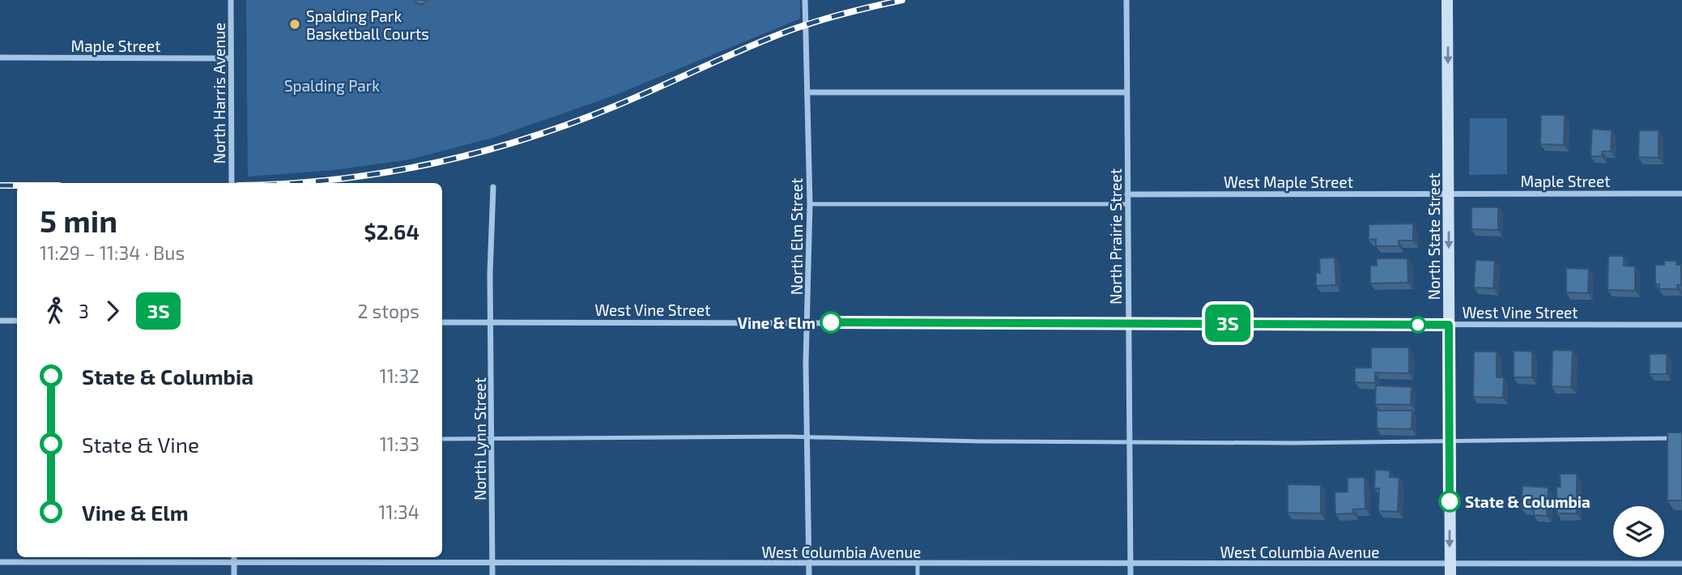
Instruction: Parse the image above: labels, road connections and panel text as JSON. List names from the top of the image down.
{
  "streets": {
    "main road": ["North State Street"],
    "street": [
      "Maple Street",
      "North Harris Avenue",
      "West Maple Street",
      "North Elm Street",
      "North Prairie Street",
      "West Vine Street",
      "North Lynn Street",
      "West Columbia Avenue"
    ]
  },
  "crossings": [
    ["Maple Street", "North Harris Avenue"],
    ["Maple Street", "West Maple Street"],
    ["Maple Street", "North State Street"],
    ["West Maple Street", "North Prairie Street"],
    ["West Maple Street", "North State Street"],
    ["North Elm Street", "West Vine Street"],
    ["North Elm Street", "West Columbia Avenue"],
    ["North Prairie Street", "West Vine Street"],
    ["North Prairie Street", "West Columbia Avenue"],
    ["North State Street", "West Vine Street"],
    ["North State Street", "West Columbia Avenue"],
    ["West Vine Street", "North Lynn Street"],
    ["North Lynn Street", "West Columbia Avenue"]
  ],
  "one_way": ["North State Street"],
  "parks": ["Spalding Park"],
  "places": ["Spalding Park Basketball Courts", "Vine & Elm", "State & Columbia"],
  "lines": ["bus line 3S"],
  "page": {
    "on_map": "3S",
    "heading": ["5 min", "11:29 – 11:34 · Bus", "$2.64"],
    "legs": ["3", "3S", "2 stops"],
    "list": [
      {
        "name": "State & Columbia",
        "value": "11:32"
      },
      {
        "name": "State & Vine",
        "value": "11:33"
      },
      {
        "name": "Vine & Elm",
        "value": "11:34"
      }
    ]
  }
}
